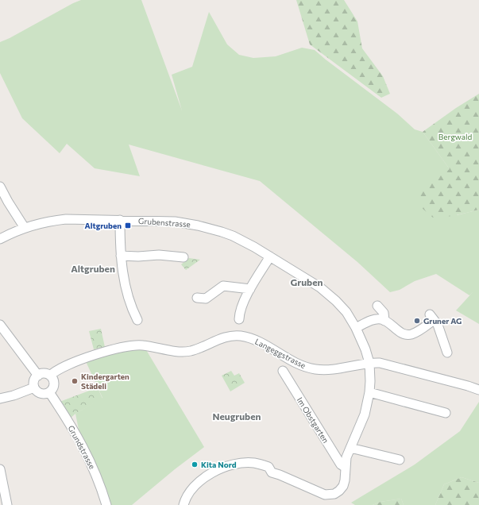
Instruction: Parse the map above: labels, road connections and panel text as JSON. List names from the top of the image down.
{
  "streets": {
    "street": [
      "Grubenstrasse",
      "Langeggstrasse",
      "Im Obstgarten",
      "Grundstrasse"
    ]
  },
  "crossings": [
    ["Grubenstrasse", "Langeggstrasse"],
    ["Grubenstrasse", "Im Obstgarten"],
    ["Langeggstrasse", "Grundstrasse"]
  ],
  "districts": ["Altgruben", "Gruben", "Neugruben"],
  "parks": ["Bergwald"],
  "places": {
    "transit": ["Altgruben"],
    "other": ["Gruner AG", "Kindergarten Städeli", "Kita Nord"]
  }
}
